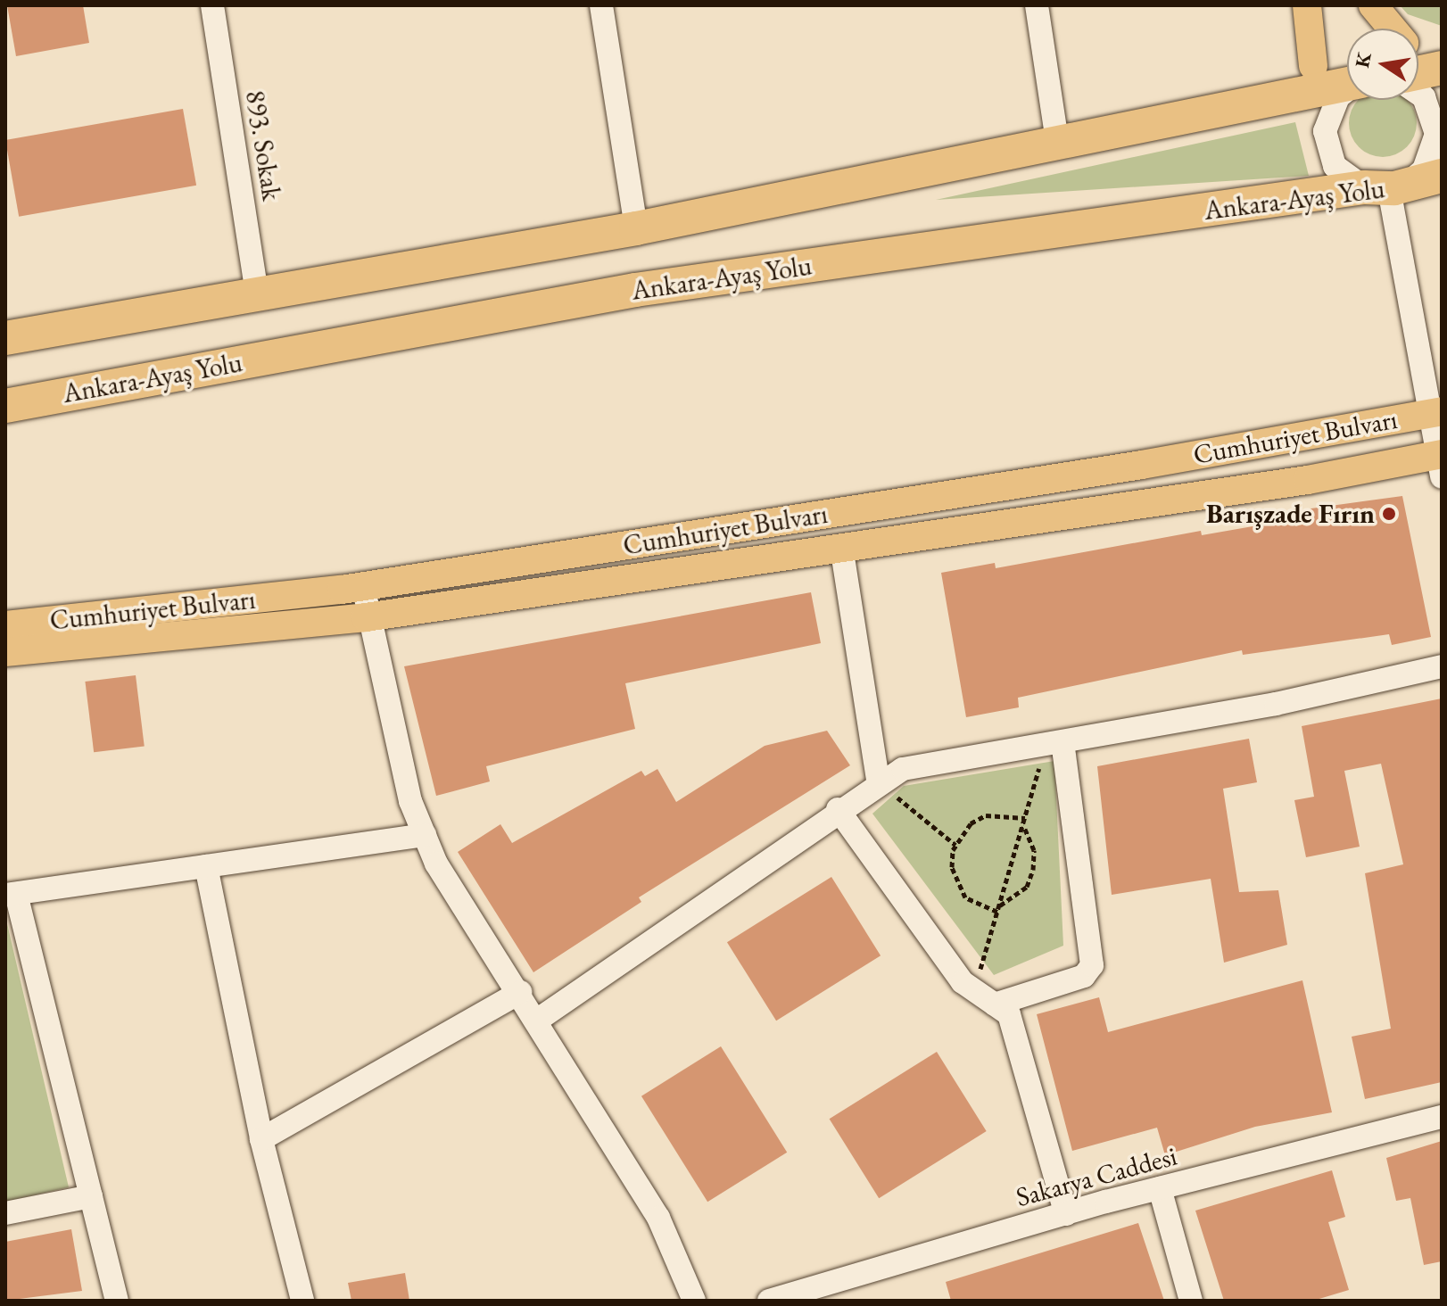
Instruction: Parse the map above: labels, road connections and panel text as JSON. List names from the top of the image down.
{
  "streets": {
    "highway": ["Ankara-Ayaş Yolu"],
    "main road": ["Cumhuriyet Bulvarı"],
    "street": ["893. Sokak", "Sakarya Caddesi"]
  },
  "places": ["Barışzade Fırın"],
  "north": "left"
}
